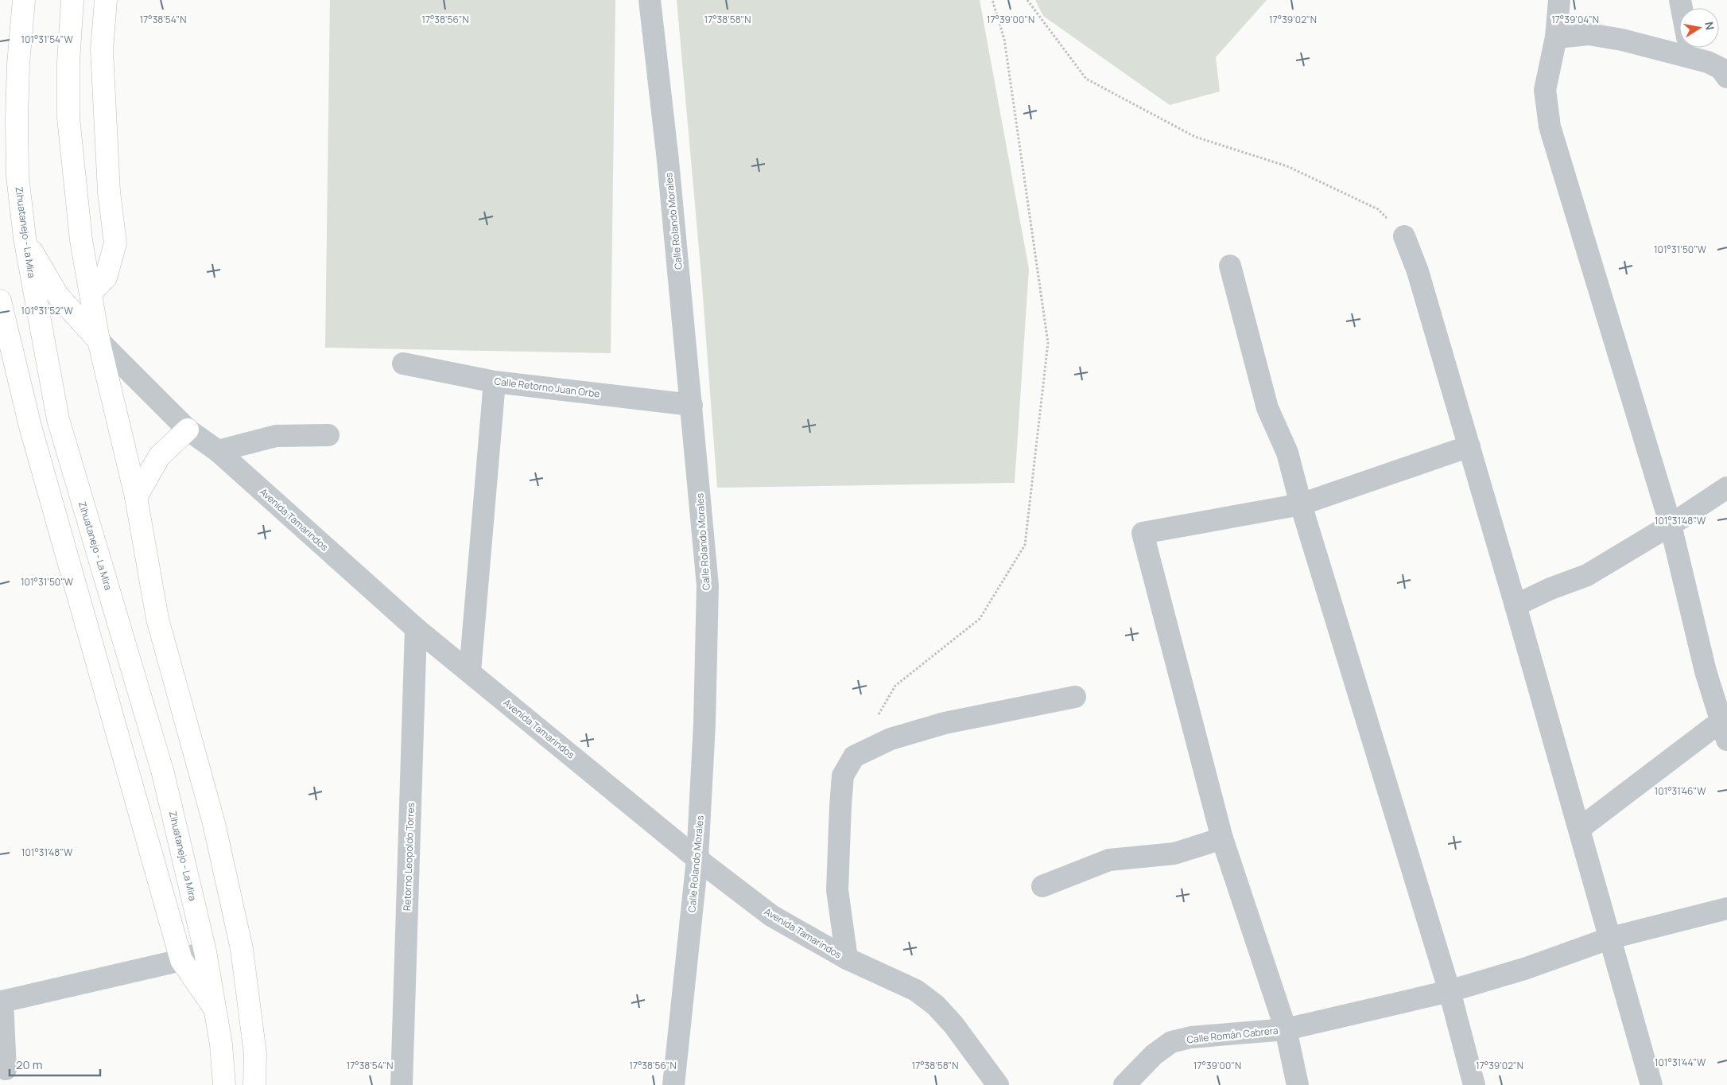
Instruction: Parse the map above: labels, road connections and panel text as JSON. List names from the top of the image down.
{
  "streets": {
    "main road": ["Zihuatanejo - La Mira"],
    "street": [
      "Calle Rolando Morales",
      "Calle Retorno Juan Orbe",
      "Avenida Tamarindos",
      "Retorno Leopoldo Torres",
      "Calle Román Cabrera"
    ]
  },
  "crossings": [
    ["Calle Rolando Morales", "Calle Retorno Juan Orbe"],
    ["Calle Rolando Morales", "Avenida Tamarindos"],
    ["Avenida Tamarindos", "Retorno Leopoldo Torres"]
  ],
  "scale_bar": "20 m",
  "north": "right",
  "coordinates": [
    "17°38'54\"N",
    "17°38'56\"N",
    "17°38'58\"N",
    "17°39'00\"N",
    "17°39'02\"N",
    "17°39'04\"N",
    "101°31'54\"W",
    "101°31'50\"W",
    "101°31'52\"W",
    "101°31'48\"W",
    "101°31'46\"W",
    "101°31'44\"W"
  ]
}
